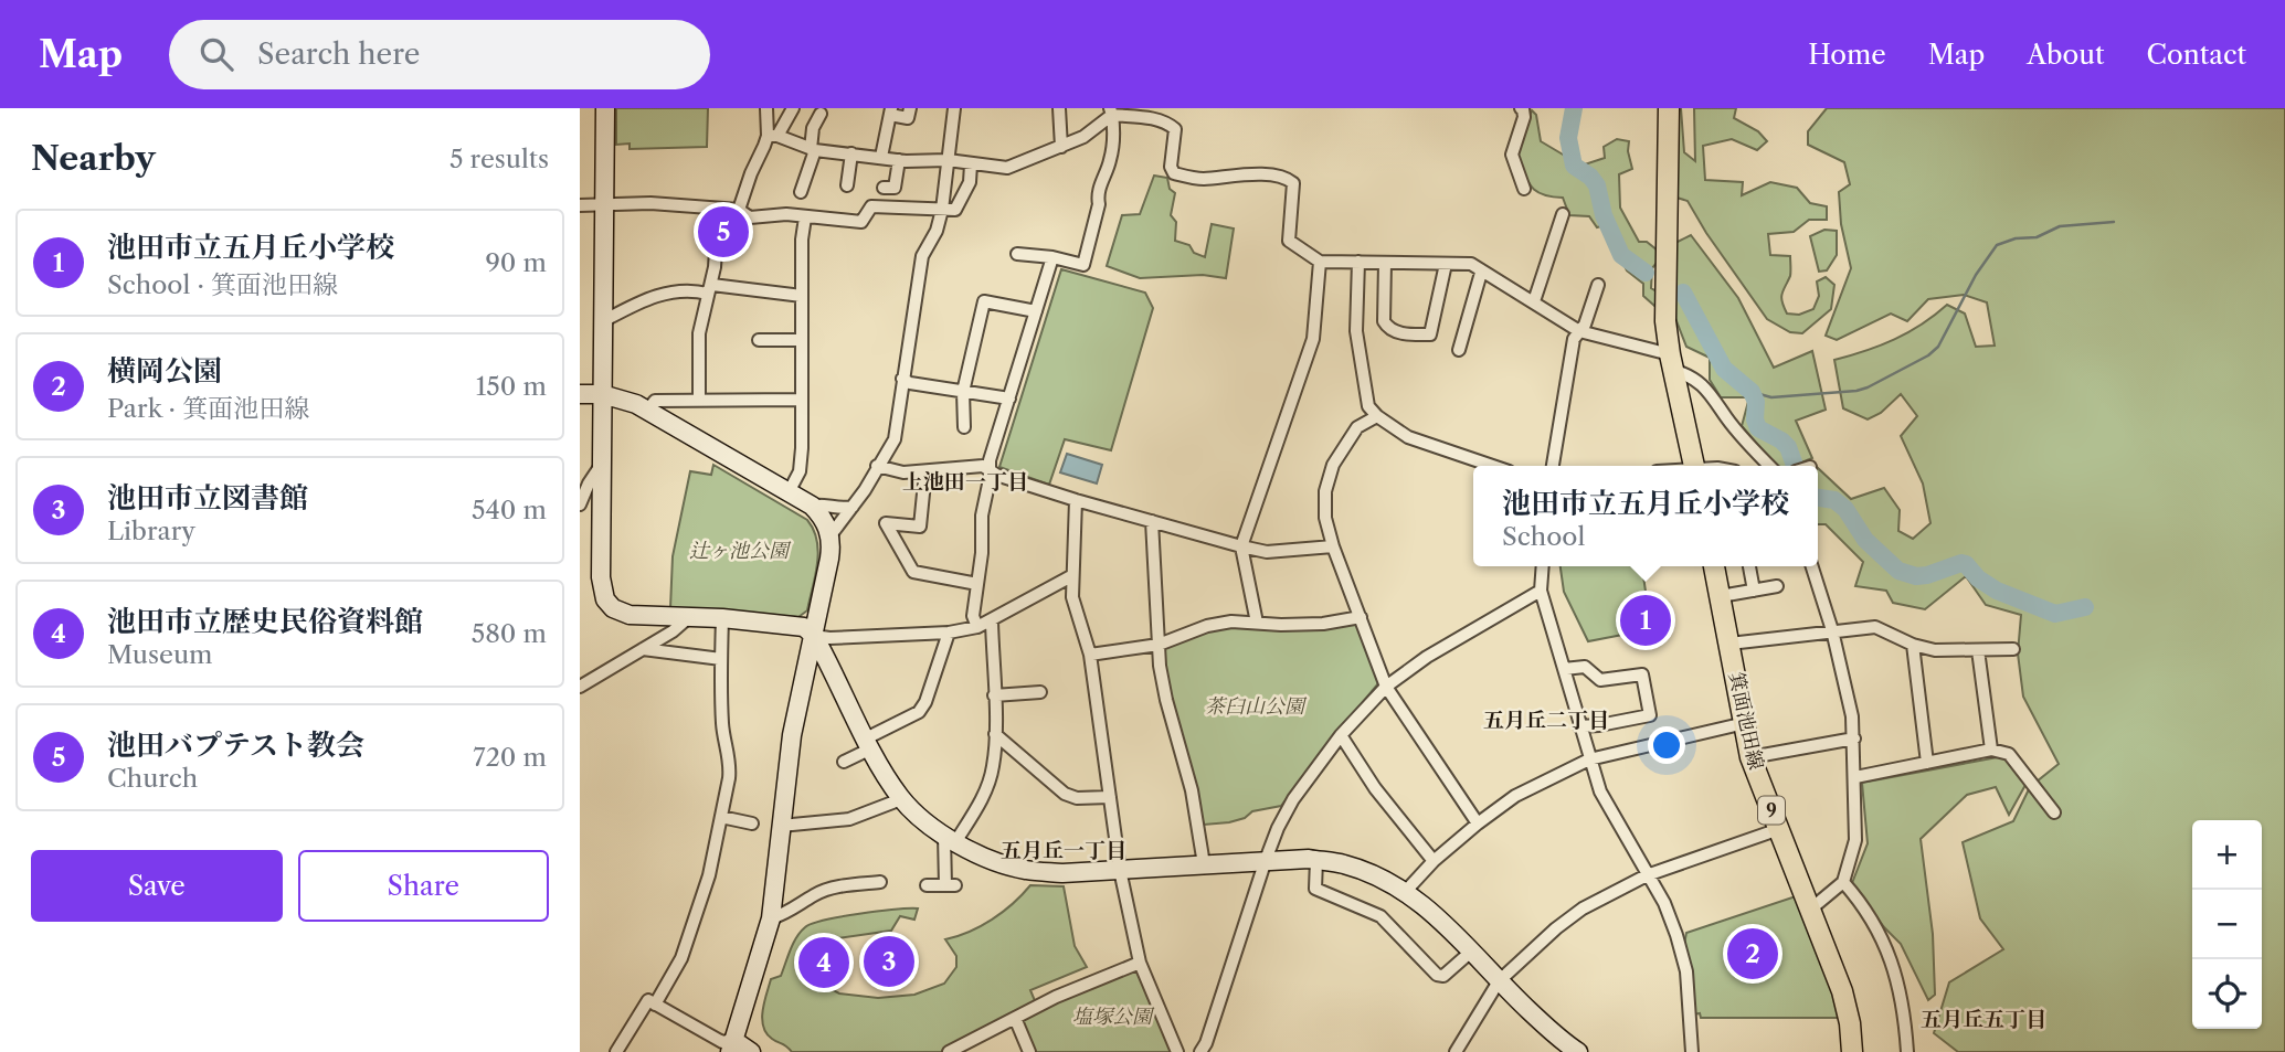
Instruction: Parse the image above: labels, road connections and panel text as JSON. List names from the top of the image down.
{
  "streets": {
    "main road": ["箕面池田線", "9"]
  },
  "districts": [
    "上池田一丁目",
    "五月丘二丁目",
    "五月丘一丁目",
    "五月丘五丁目"
  ],
  "parks": ["辻ヶ池公園", "茶臼山公園", "塩塚公園"],
  "page": {
    "header": "Map",
    "search": "Search here",
    "nav": [
      "Home",
      "Map",
      "About",
      "Contact"
    ],
    "heading": ["Nearby", "5 results"],
    "pins": [
      "5",
      "1",
      "2",
      "3",
      "4"
    ],
    "list": [
      {
        "mark": "1",
        "name": "池田市立五月丘小学校",
        "note": "School · 箕面池田線",
        "value": "90 m"
      },
      {
        "mark": "2",
        "name": "横岡公園",
        "note": "Park · 箕面池田線",
        "value": "150 m"
      },
      {
        "mark": "3",
        "name": "池田市立図書館",
        "note": "Library",
        "value": "540 m"
      },
      {
        "mark": "4",
        "name": "池田市立歴史民俗資料館",
        "note": "Museum",
        "value": "580 m"
      },
      {
        "mark": "5",
        "name": "池田バプテスト教会",
        "note": "Church",
        "value": "720 m"
      }
    ],
    "popup": ["池田市立五月丘小学校", "School"],
    "map_buttons": ["+", "−"],
    "buttons": ["Save", "Share"]
  }
}
